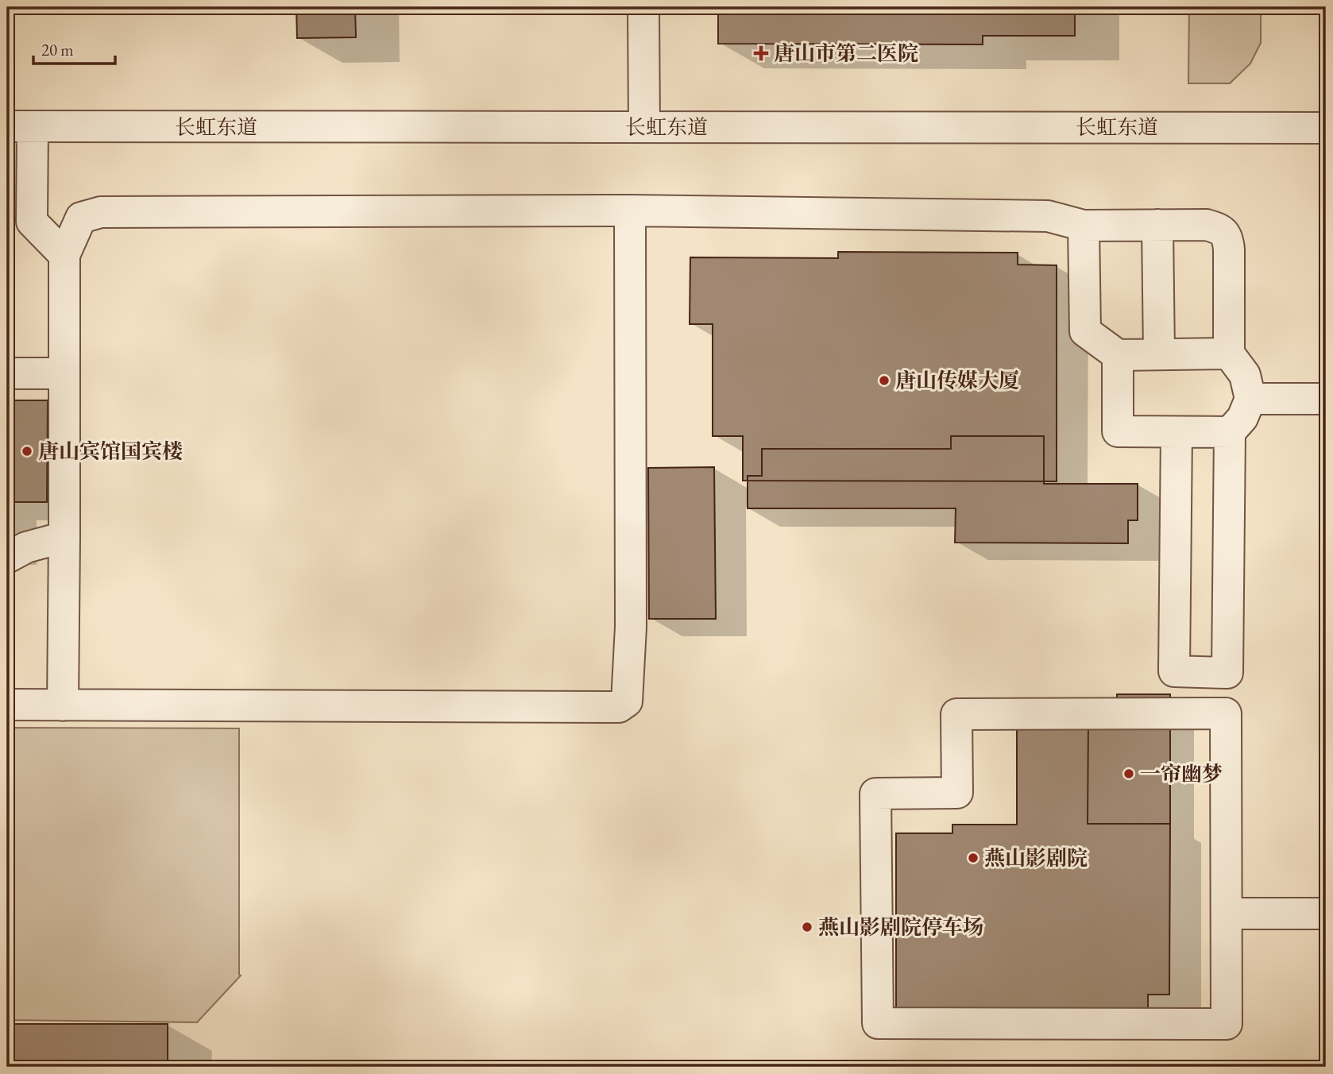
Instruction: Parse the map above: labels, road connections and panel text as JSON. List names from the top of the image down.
{
  "streets": {
    "street": ["长虹东道"]
  },
  "places": {
    "health": ["唐山市第二医院"],
    "other": [
      "唐山传媒大厦",
      "唐山宾馆国宾楼",
      "一帘幽梦",
      "燕山影剧院",
      "燕山影剧院停车场"
    ]
  },
  "scale_bar": "20 m"
}
